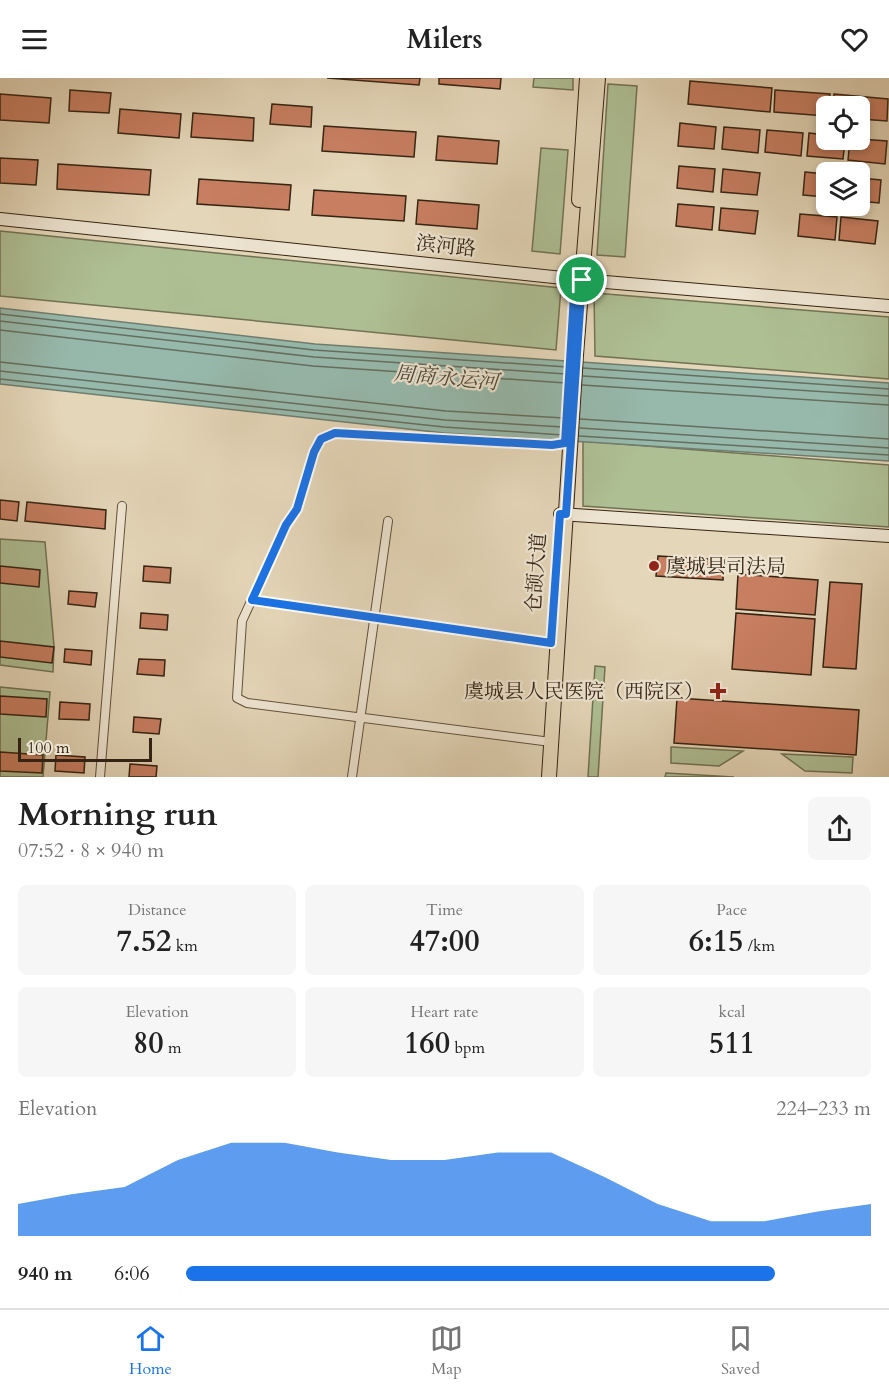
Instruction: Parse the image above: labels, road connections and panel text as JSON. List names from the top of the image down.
{
  "streets": {
    "main road": ["仓颉大道"],
    "street": ["滨河路"]
  },
  "crossings": [
    ["滨河路", "仓颉大道"]
  ],
  "water": ["周商永运河"],
  "places": {
    "other": ["虞城县司法局"],
    "health": ["虞城县人民医院（西院区）"]
  },
  "scale_bar": "100 m",
  "page": {
    "header": "Milers",
    "scale": "100 m",
    "heading": ["Morning run", "07:52 · 8 × 940 m"],
    "stats": [
      ["Distance", "7.52 km"],
      ["Time", "47:00"],
      ["Pace", "6:15 /km"],
      ["Elevation", "80 m"],
      ["Heart rate", "160 bpm"],
      ["kcal", "511"]
    ],
    "chart": ["Elevation", "224–233 m"],
    "list": [
      {
        "name": "940 m",
        "note": "6:06"
      }
    ],
    "tabs": ["Home", "Map", "Saved"]
  }
}
